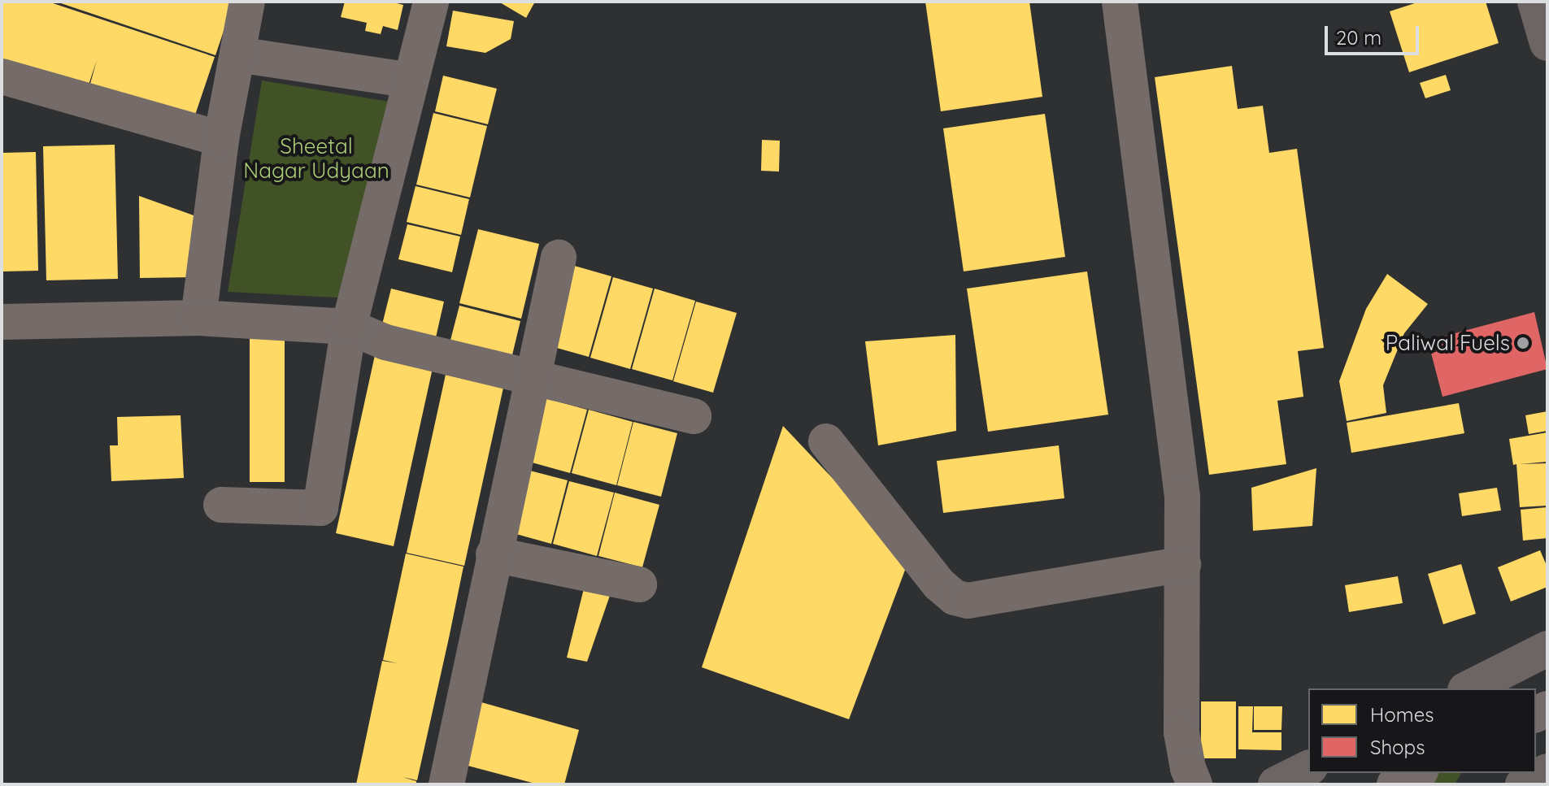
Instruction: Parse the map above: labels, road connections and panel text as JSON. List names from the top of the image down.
{
  "parks": ["Sheetal Nagar Udyaan"],
  "places": ["Paliwal Fuels"],
  "legend": ["Homes", "Shops"],
  "scale_bar": "20 m"
}
